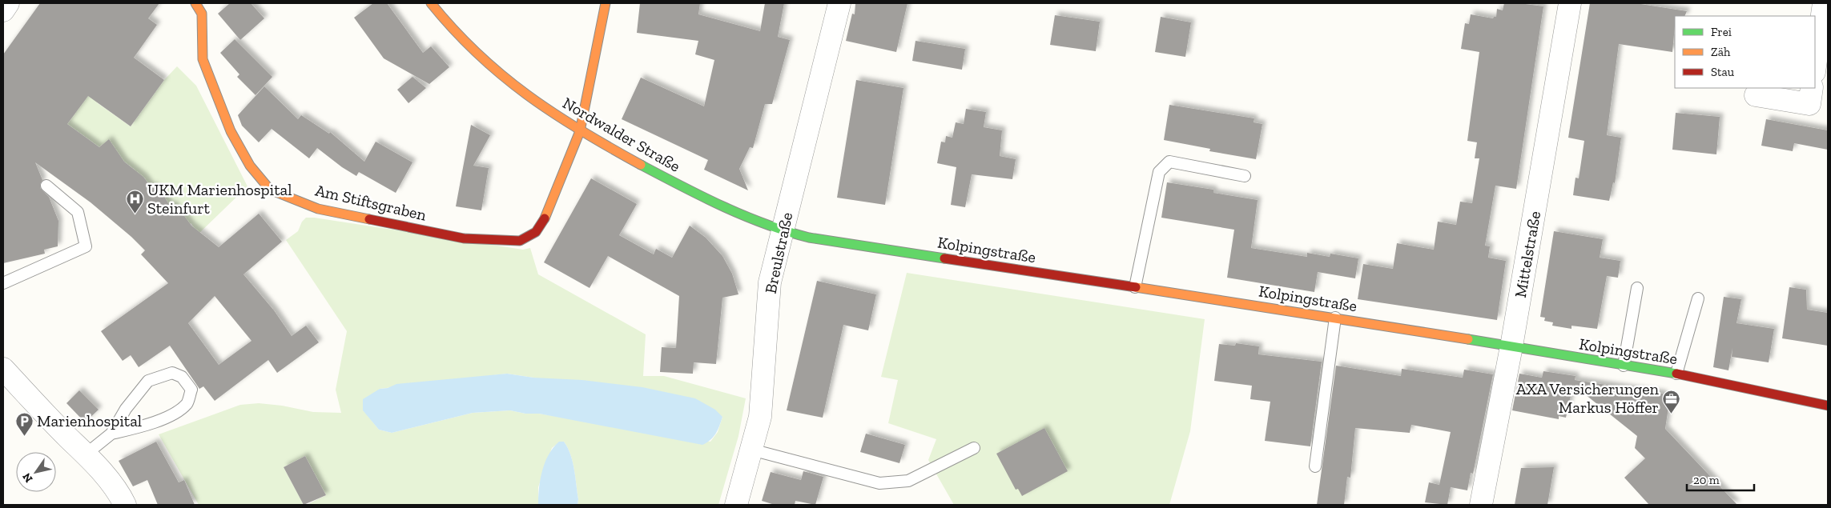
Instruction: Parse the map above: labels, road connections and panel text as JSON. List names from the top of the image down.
{
  "streets": {
    "street": [
      "Nordwalder Straße",
      "Am Stiftsgraben",
      "Kolpingstraße",
      "Breulstraße",
      "Mittelstraße"
    ]
  },
  "crossings": [
    ["Nordwalder Straße", "Am Stiftsgraben"],
    ["Nordwalder Straße", "Kolpingstraße"],
    ["Nordwalder Straße", "Breulstraße"],
    ["Kolpingstraße", "Breulstraße"],
    ["Kolpingstraße", "Mittelstraße"]
  ],
  "places": {
    "hospital": ["UKM Marienhospital Steinfurt"],
    "office": ["AXA Versicherungen Markus Höffer"],
    "parking": ["Marienhospital"]
  },
  "legend": ["Frei", "Zäh", "Stau"],
  "scale_bar": "20 m",
  "north": "bottom left"
}
